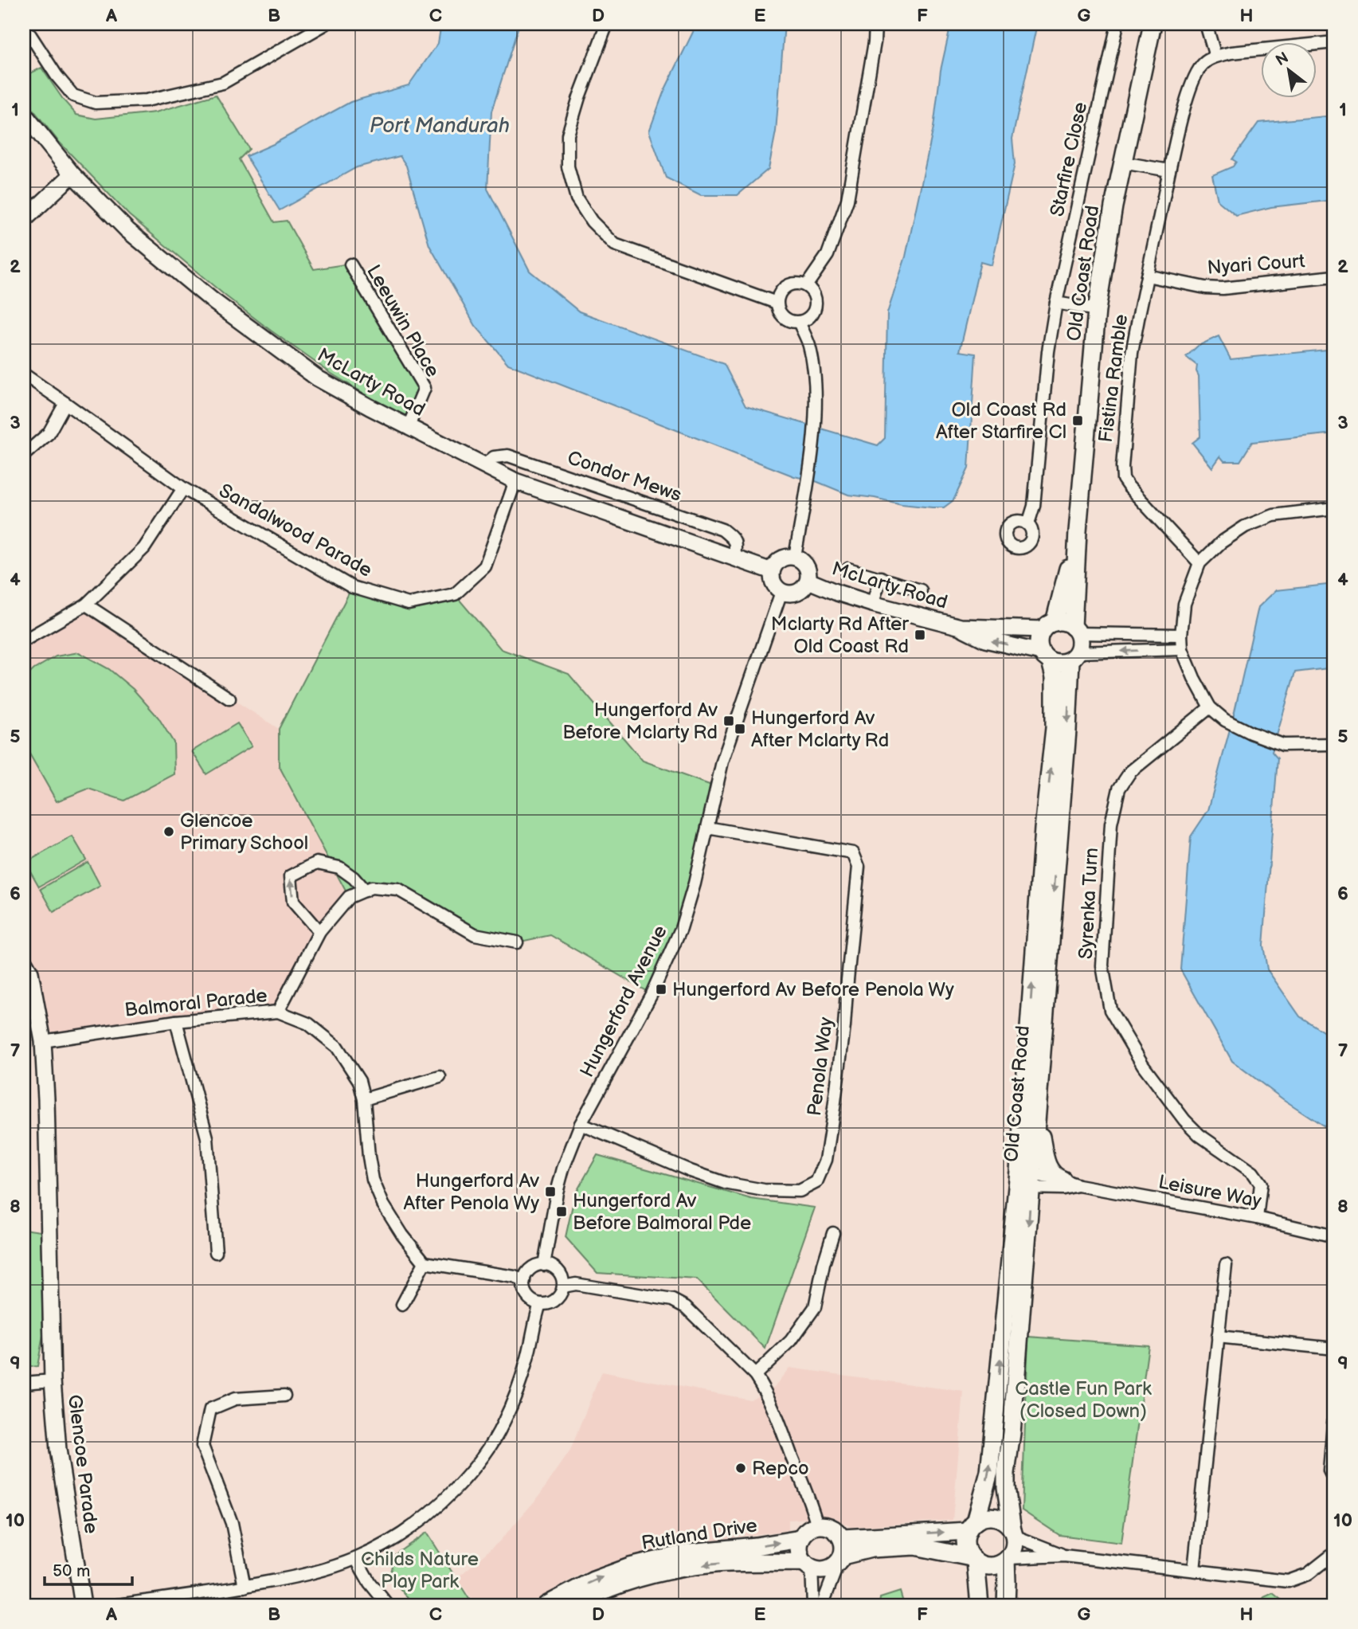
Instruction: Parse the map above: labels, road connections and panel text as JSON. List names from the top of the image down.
{
  "streets": {
    "main road": ["Old Coast Road", "Rutland Drive"],
    "street": [
      "Starfire Close",
      "Nyari Court",
      "Leeuwin Place",
      "Fistina Ramble",
      "McLarty Road",
      "Condor Mews",
      "Sandalwood Parade",
      "Syrenka Turn",
      "Hungerford Avenue",
      "Balmoral Parade",
      "Penola Way",
      "Leisure Way",
      "Glencoe Parade"
    ]
  },
  "crossings": [
    ["Nyari Court", "Fistina Ramble"],
    ["Old Coast Road", "McLarty Road"],
    ["Old Coast Road", "Leisure Way"],
    ["Leeuwin Place", "McLarty Road"],
    ["McLarty Road", "Condor Mews"],
    ["McLarty Road", "Sandalwood Parade"],
    ["McLarty Road", "Hungerford Avenue"],
    ["Syrenka Turn", "Leisure Way"],
    ["Hungerford Avenue", "Penola Way"],
    ["Balmoral Parade", "Glencoe Parade"]
  ],
  "water": ["Port Mandurah"],
  "parks": ["Castle Fun Park (Closed Down)", "Childs Nature Play Park"],
  "places": {
    "transit": [
      "Old Coast Rd After Starfire Cl",
      "Mclarty Rd After Old Coast Rd",
      "Hungerford Av Before Mclarty Rd",
      "Hungerford Av After Mclarty Rd",
      "Hungerford Av Before Penola Wy",
      "Hungerford Av After Penola Wy",
      "Hungerford Av Before Balmoral Pde"
    ],
    "other": ["Glencoe Primary School", "Repco"]
  },
  "scale_bar": "50 m",
  "north": "top left",
  "grid": {
    "columns": [
      "A",
      "B",
      "C",
      "D",
      "E",
      "F",
      "G",
      "H"
    ],
    "rows": [
      "1",
      "2",
      "3",
      "4",
      "5",
      "6",
      "7",
      "8",
      "9",
      "10"
    ]
  }
}
